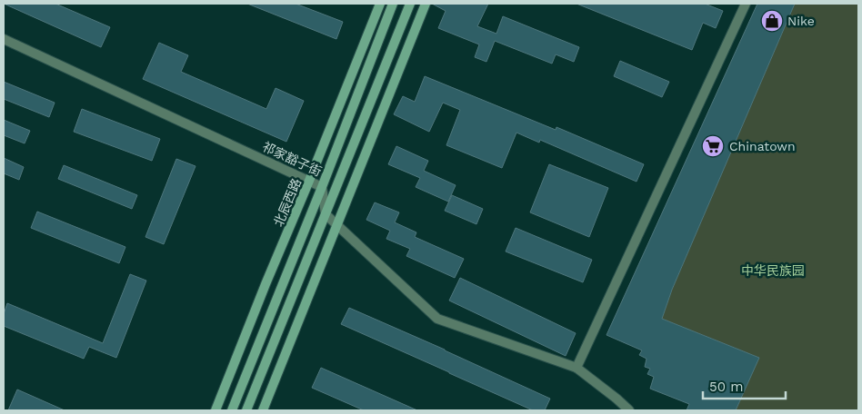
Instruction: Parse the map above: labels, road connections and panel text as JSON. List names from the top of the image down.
{
  "streets": {
    "street": ["祁家豁子街", "北辰西路"]
  },
  "crossings": [
    ["祁家豁子街", "北辰西路"]
  ],
  "parks": ["中华民族园"],
  "places": {
    "shop": ["Nike"],
    "supermarket": ["Chinatown"]
  },
  "scale_bar": "50 m"
}
